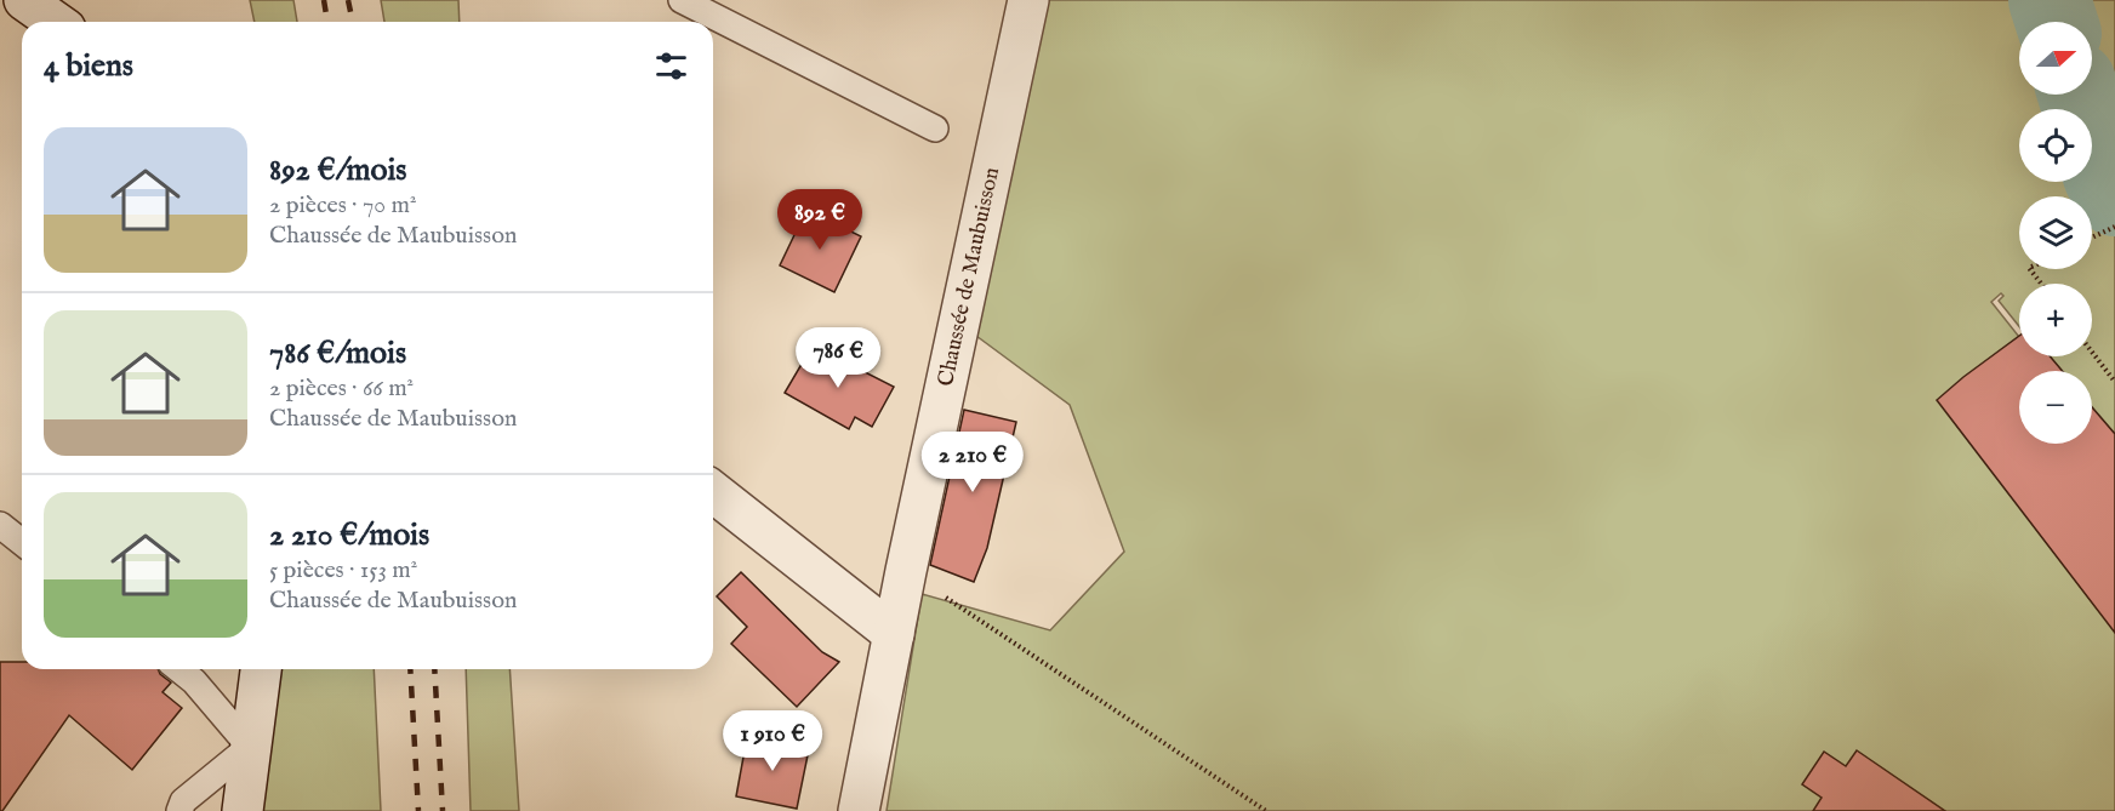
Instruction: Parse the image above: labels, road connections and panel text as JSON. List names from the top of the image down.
{
  "streets": {
    "street": ["Chaussée de Maubuisson"]
  },
  "north": "right",
  "page": {
    "map_buttons": ["+", "−"],
    "heading": "4 biens",
    "list": [
      {
        "name": "892 €/mois",
        "note": "2 pièces · 70 m² · Chaussée de Maubuisson"
      },
      {
        "name": "786 €/mois",
        "note": "2 pièces · 66 m² · Chaussée de Maubuisson"
      },
      {
        "name": "2 210 €/mois",
        "note": "5 pièces · 153 m² · Chaussée de Maubuisson"
      }
    ],
    "price": [
      "892 €",
      "786 €",
      "2 210 €",
      "1 910 €"
    ]
  }
}
